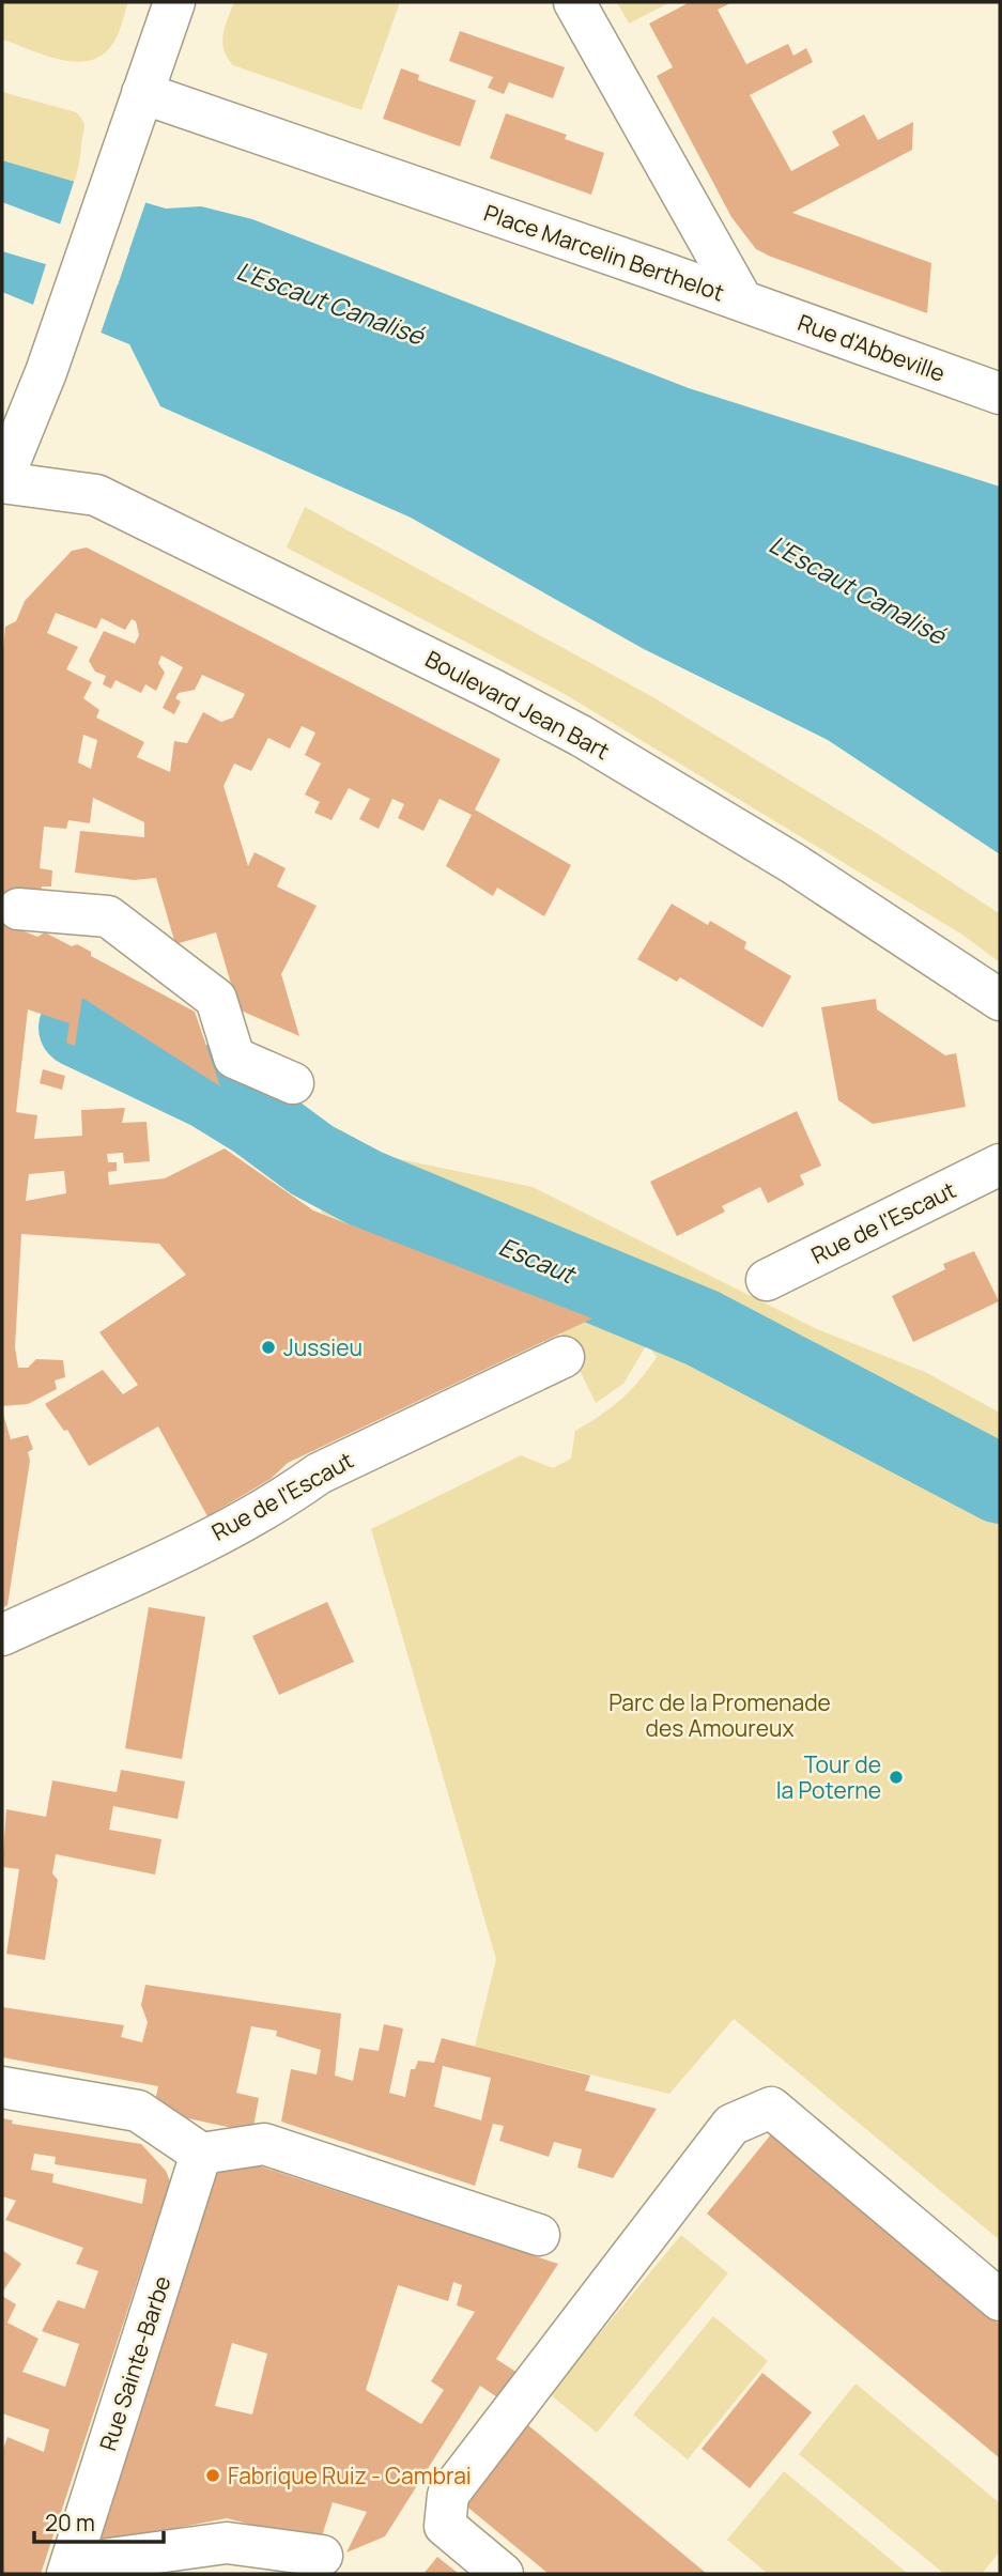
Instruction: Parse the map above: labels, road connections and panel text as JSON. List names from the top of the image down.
{
  "streets": {
    "street": [
      "Place Marcelin Berthelot",
      "Rue d'Abbeville",
      "Boulevard Jean Bart",
      "Rue de l'Escaut",
      "Rue Sainte-Barbe"
    ]
  },
  "crossings": [
    ["Place Marcelin Berthelot", "Rue d'Abbeville"]
  ],
  "water": ["L'Escaut Canalisé", "Escaut"],
  "parks": ["Parc de la Promenade des Amoureux"],
  "places": ["Jussieu", "Tour de la Poterne", "Fabrique Ruiz - Cambrai"],
  "scale_bar": "20 m"
}
